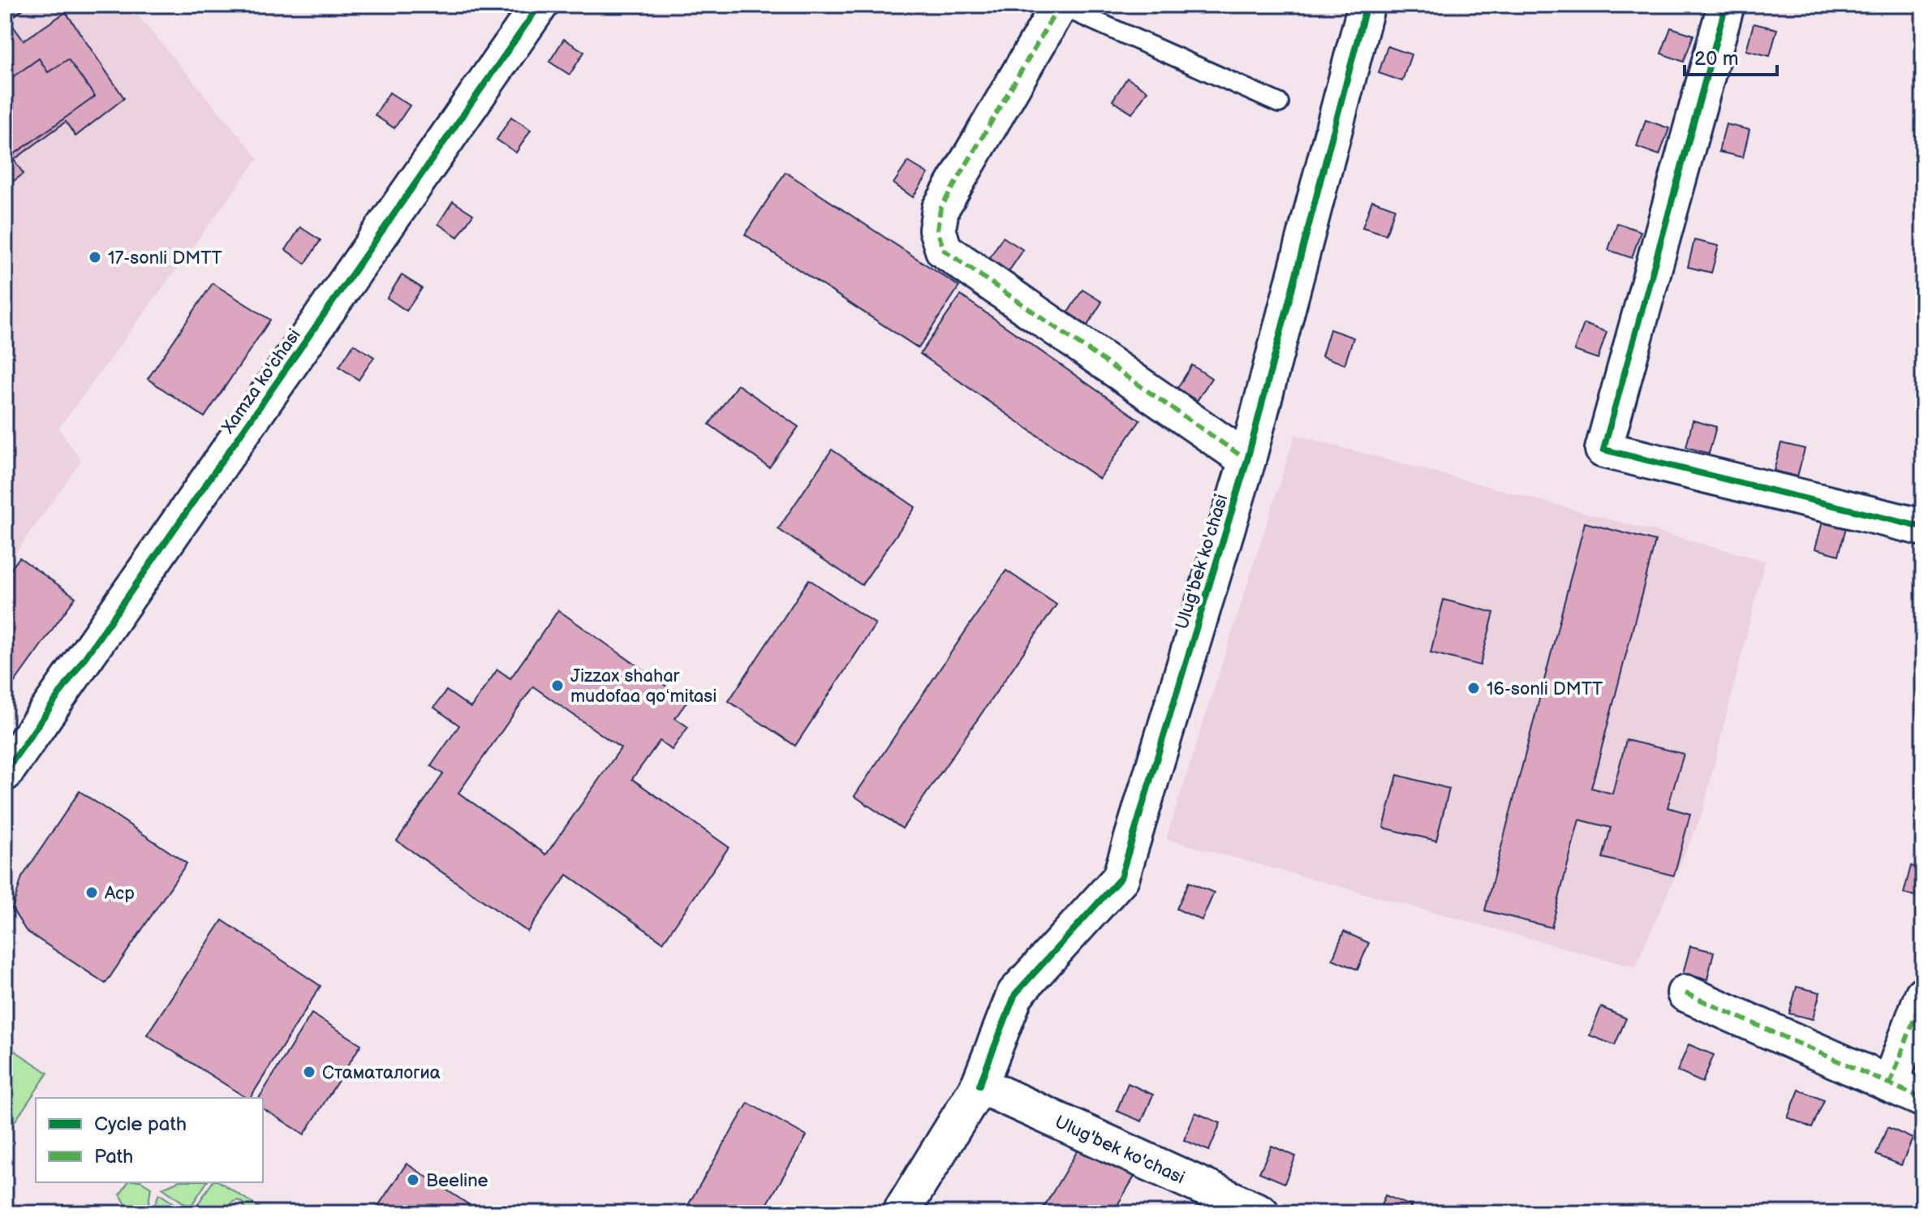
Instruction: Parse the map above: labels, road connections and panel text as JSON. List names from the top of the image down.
{
  "streets": {
    "street": ["Xamza ko'chasi", "Ulug'bek ko'chasi"]
  },
  "places": [
    "17-sonli DMTT",
    "Jizzax shahar mudofaa qoʻmitasi",
    "16-sonli DMTT",
    "Аср",
    "Стаматалогиа",
    "Beeline"
  ],
  "legend": ["Cycle path", "Path"],
  "scale_bar": "20 m"
}
